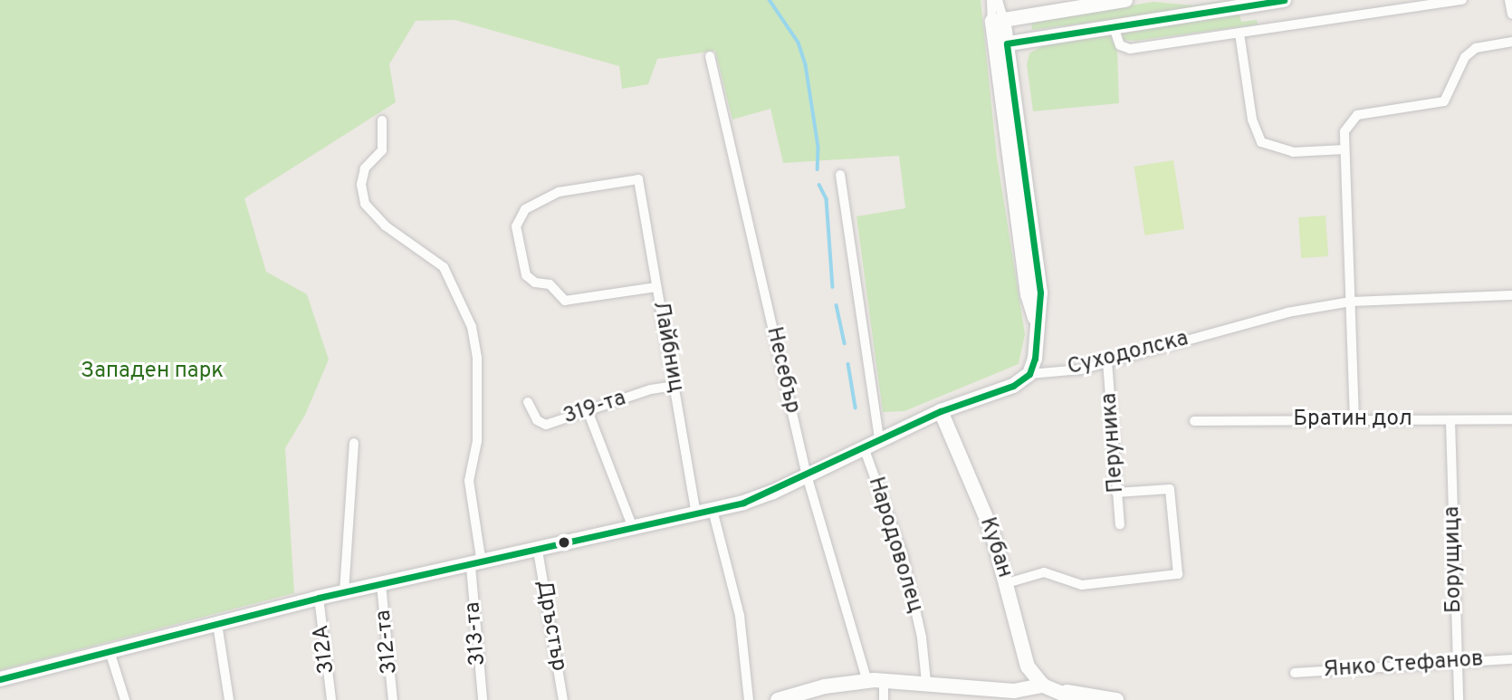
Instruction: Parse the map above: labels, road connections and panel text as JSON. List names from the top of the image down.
{
  "streets": {
    "street": [
      "Лайбниц",
      "Суходолска",
      "Несебър",
      "319-та",
      "Братин дол",
      "Перуника",
      "Народоволец",
      "Кубан",
      "Борущица",
      "Дръстър",
      "313-та",
      "312-та",
      "312А",
      "Янко Стефанов"
    ]
  },
  "crossings": [
    ["Лайбниц", "Суходолска"],
    ["Лайбниц", "319-та"],
    ["Суходолска", "Несебър"],
    ["Суходолска", "Перуника"],
    ["Суходолска", "Народоволец"],
    ["Суходолска", "Кубан"],
    ["Суходолска", "Дръстър"],
    ["Суходолска", "313-та"],
    ["Суходолска", "312-та"],
    ["Суходолска", "312А"],
    ["Братин дол", "Борущица"],
    ["Борущица", "Янко Стефанов"]
  ],
  "parks": ["Западен парк"]
}
